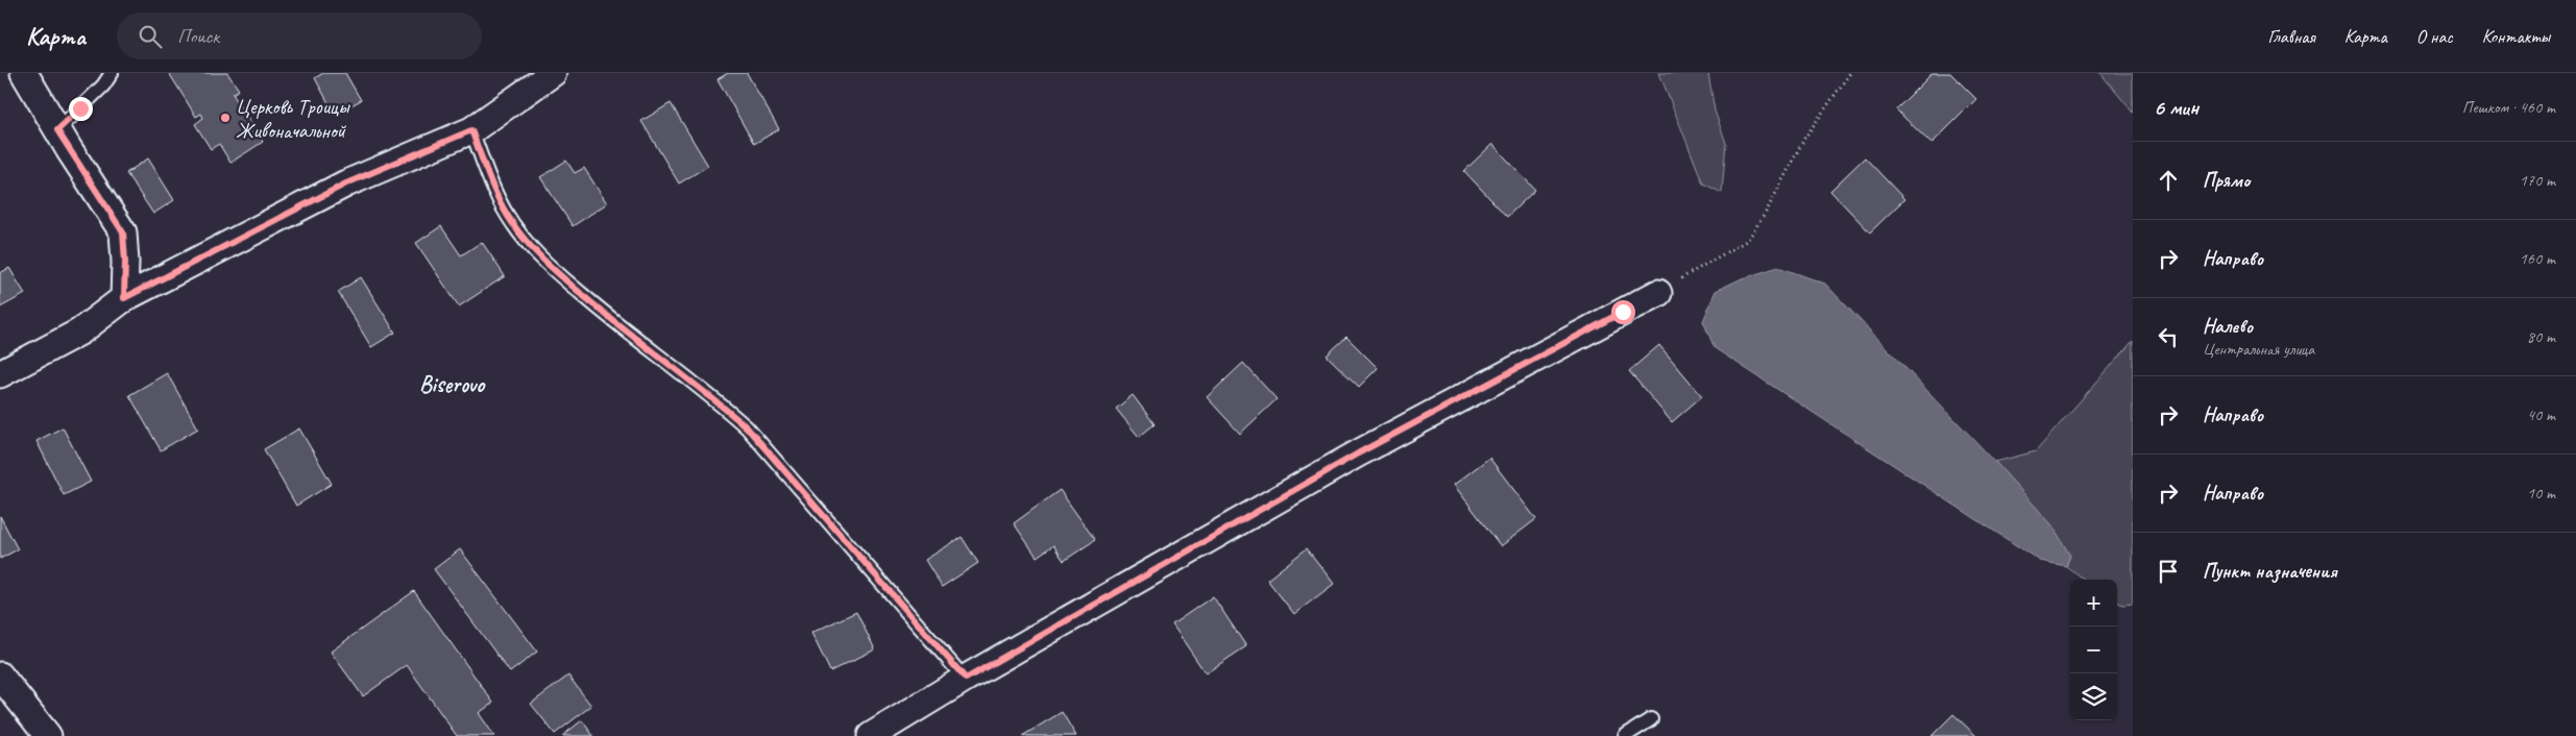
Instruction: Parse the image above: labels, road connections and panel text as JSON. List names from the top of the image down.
{
  "districts": ["Biserovo"],
  "places": ["Церковь Троицы Живоначальной"],
  "page": {
    "header": "Карта",
    "search": "Поиск",
    "nav": [
      "Главная",
      "Карта",
      "О нас",
      "Контакты"
    ],
    "heading": ["6 мин", "Пешком · 460 m"],
    "list": [
      ["Прямо", "170 m"],
      ["Направо", "160 m"],
      ["Налево", "Центральная улица", "80 m"],
      ["Направо", "40 m"],
      ["Направо", "10 m"],
      "Пункт назначения"
    ],
    "map_buttons": ["+", "−"]
  }
}
